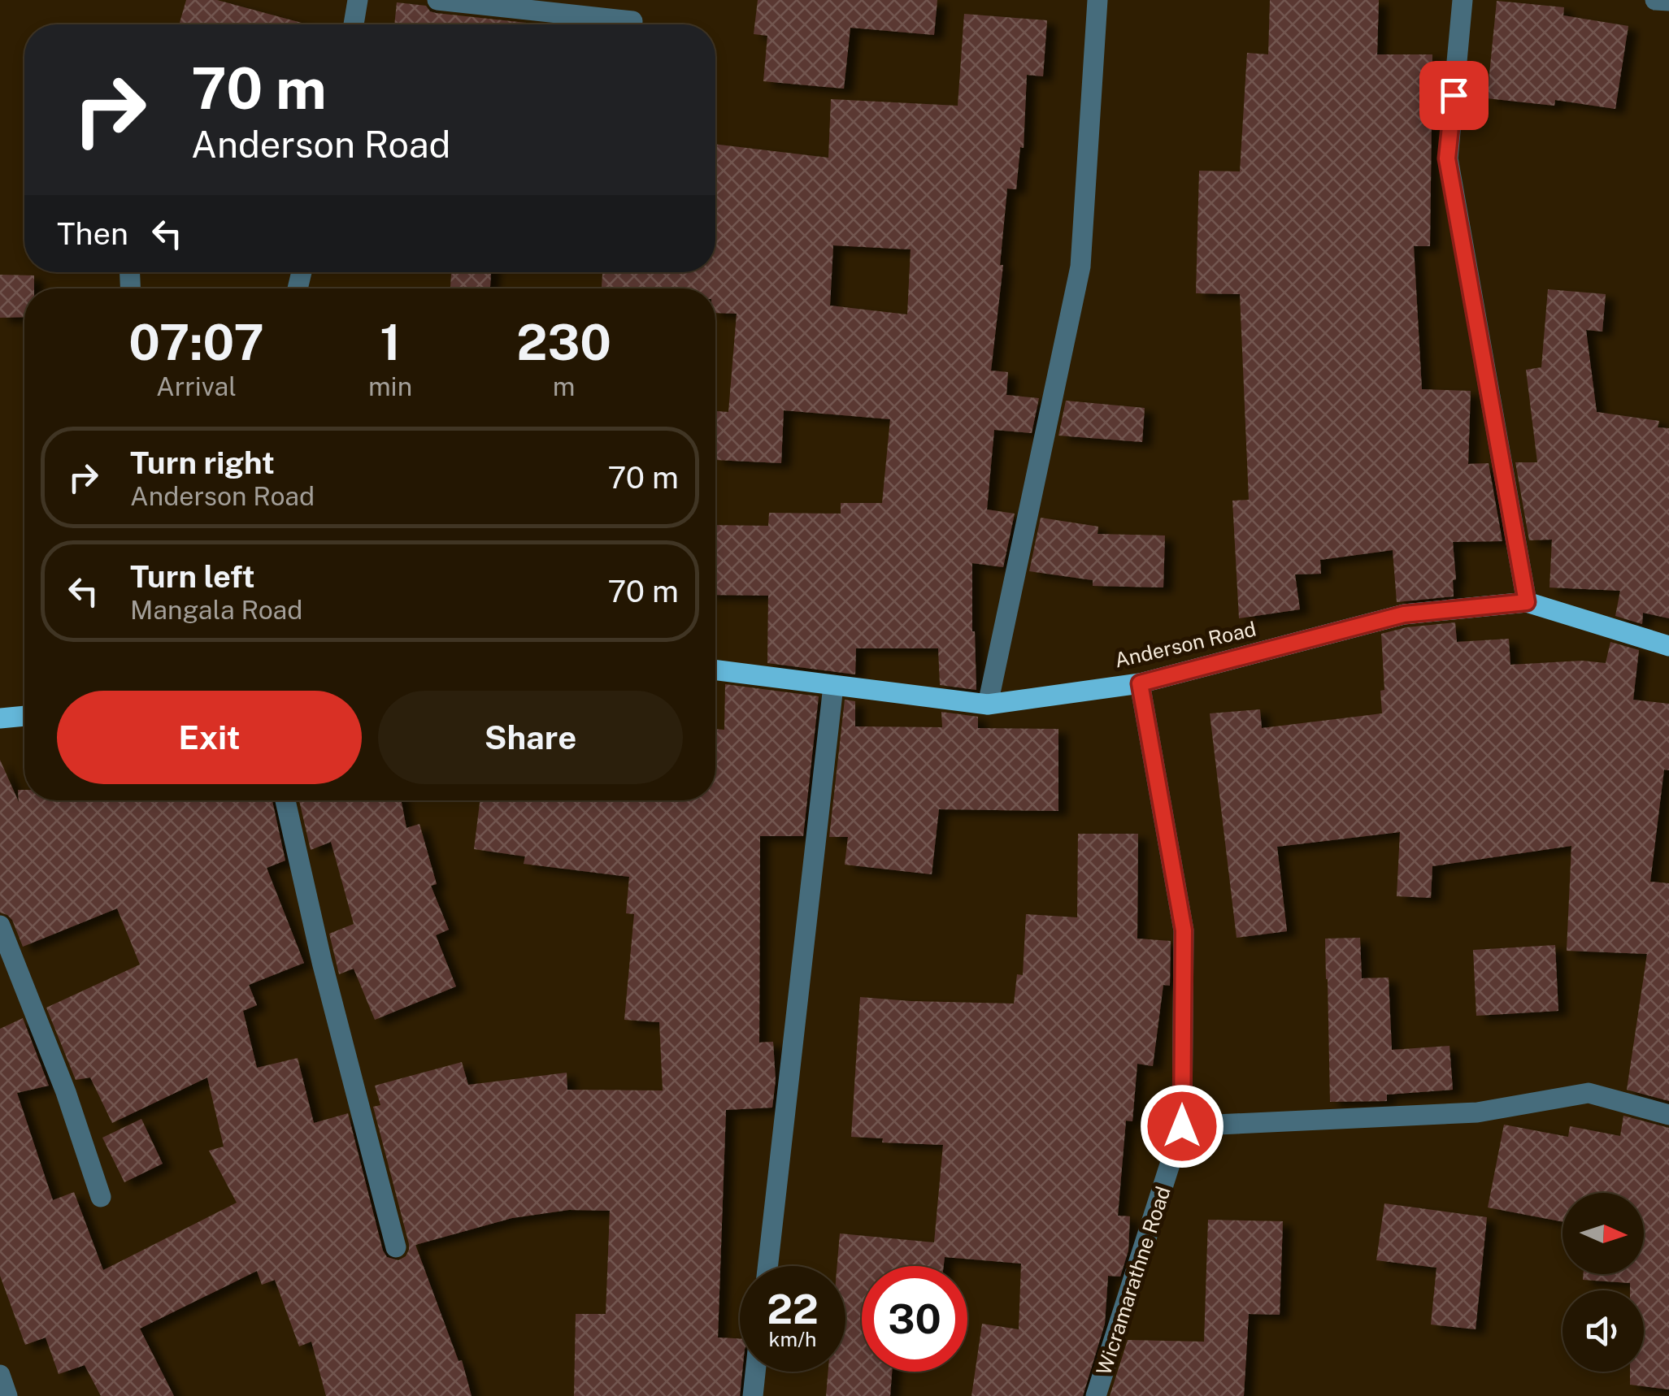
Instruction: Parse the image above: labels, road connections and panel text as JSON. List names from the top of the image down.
{
  "streets": {
    "main road": ["Anderson Road"],
    "street": ["Wicramarathne Road"]
  },
  "crossings": [
    ["Anderson Road", "Wicramarathne Road"]
  ],
  "north": "right",
  "page": {
    "turn": ["70 m", "Anderson Road"],
    "then": "Then",
    "eta": [
      "07:07",
      "Arrival",
      "1",
      "min",
      "230",
      "m"
    ],
    "list": [
      {
        "name": "Turn right",
        "note": "Anderson Road",
        "value": "70 m"
      },
      {
        "name": "Turn left",
        "note": "Mangala Road",
        "value": "70 m"
      }
    ],
    "buttons": ["Exit", "Share"],
    "speed": "22 km/h",
    "limit": "30"
  }
}
